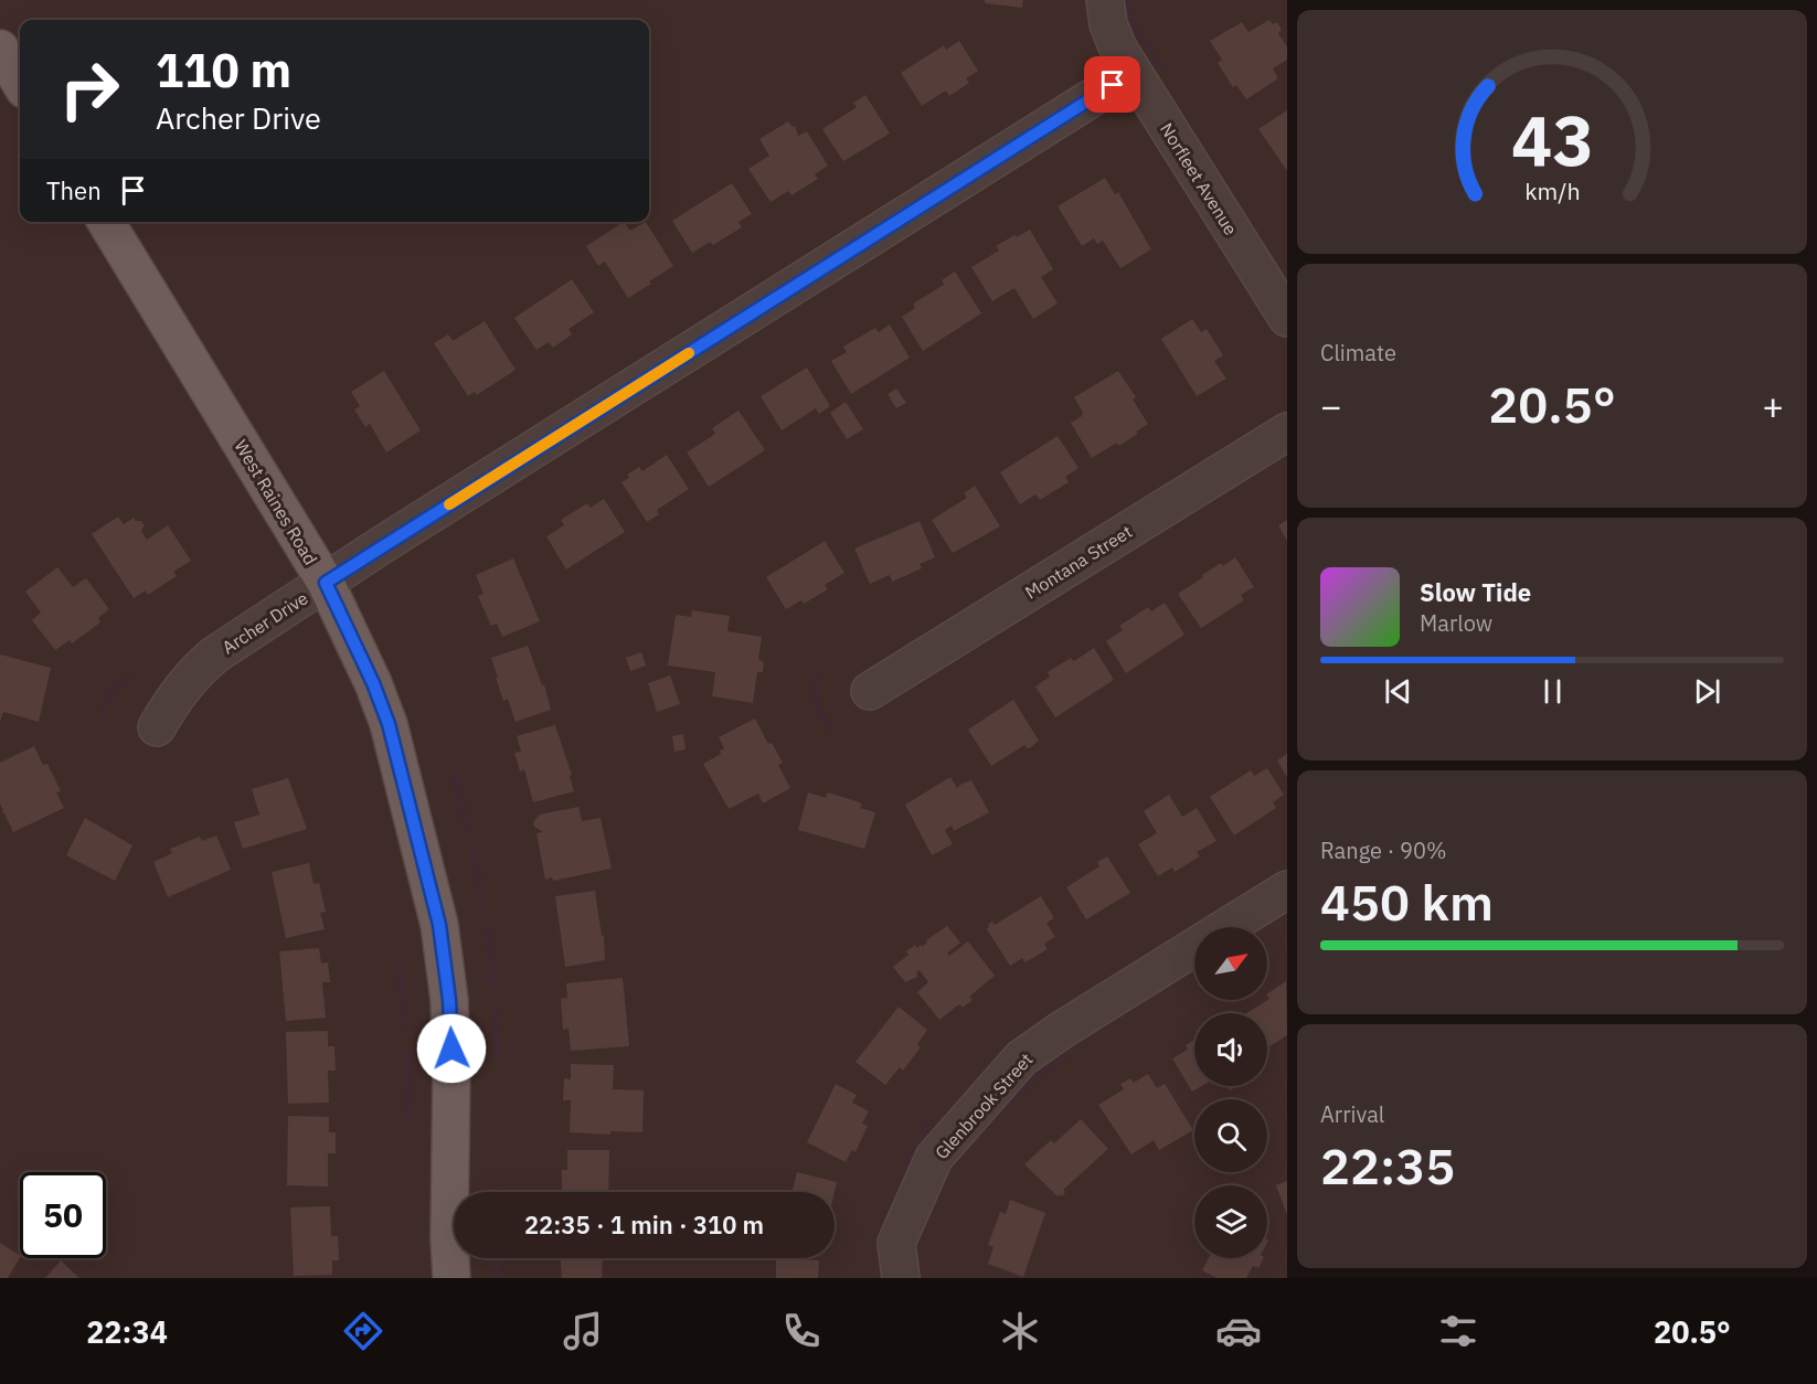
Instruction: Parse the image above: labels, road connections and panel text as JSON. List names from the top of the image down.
{
  "streets": {
    "main road": ["West Raines Road"],
    "street": [
      "Norfleet Avenue",
      "Montana Street",
      "Archer Drive",
      "Glenbrook Street"
    ]
  },
  "crossings": [
    ["Norfleet Avenue", "Archer Drive"],
    ["West Raines Road", "Archer Drive"]
  ],
  "north": "top right",
  "page": {
    "turn": ["110 m", "Archer Drive"],
    "then": "Then",
    "tile": [
      "Climate",
      ["Range · 90%", "450 km"],
      ["Arrival", "22:35"]
    ],
    "heat": ["−", "20.5°", "+"],
    "song": ["Slow Tide", "Marlow"],
    "limit": "50",
    "trip": "22:35 · 1 min · 310 m",
    "tabs": ["22:34", "20.5°"],
    "gauge": ["43", "km/h"]
  }
}
